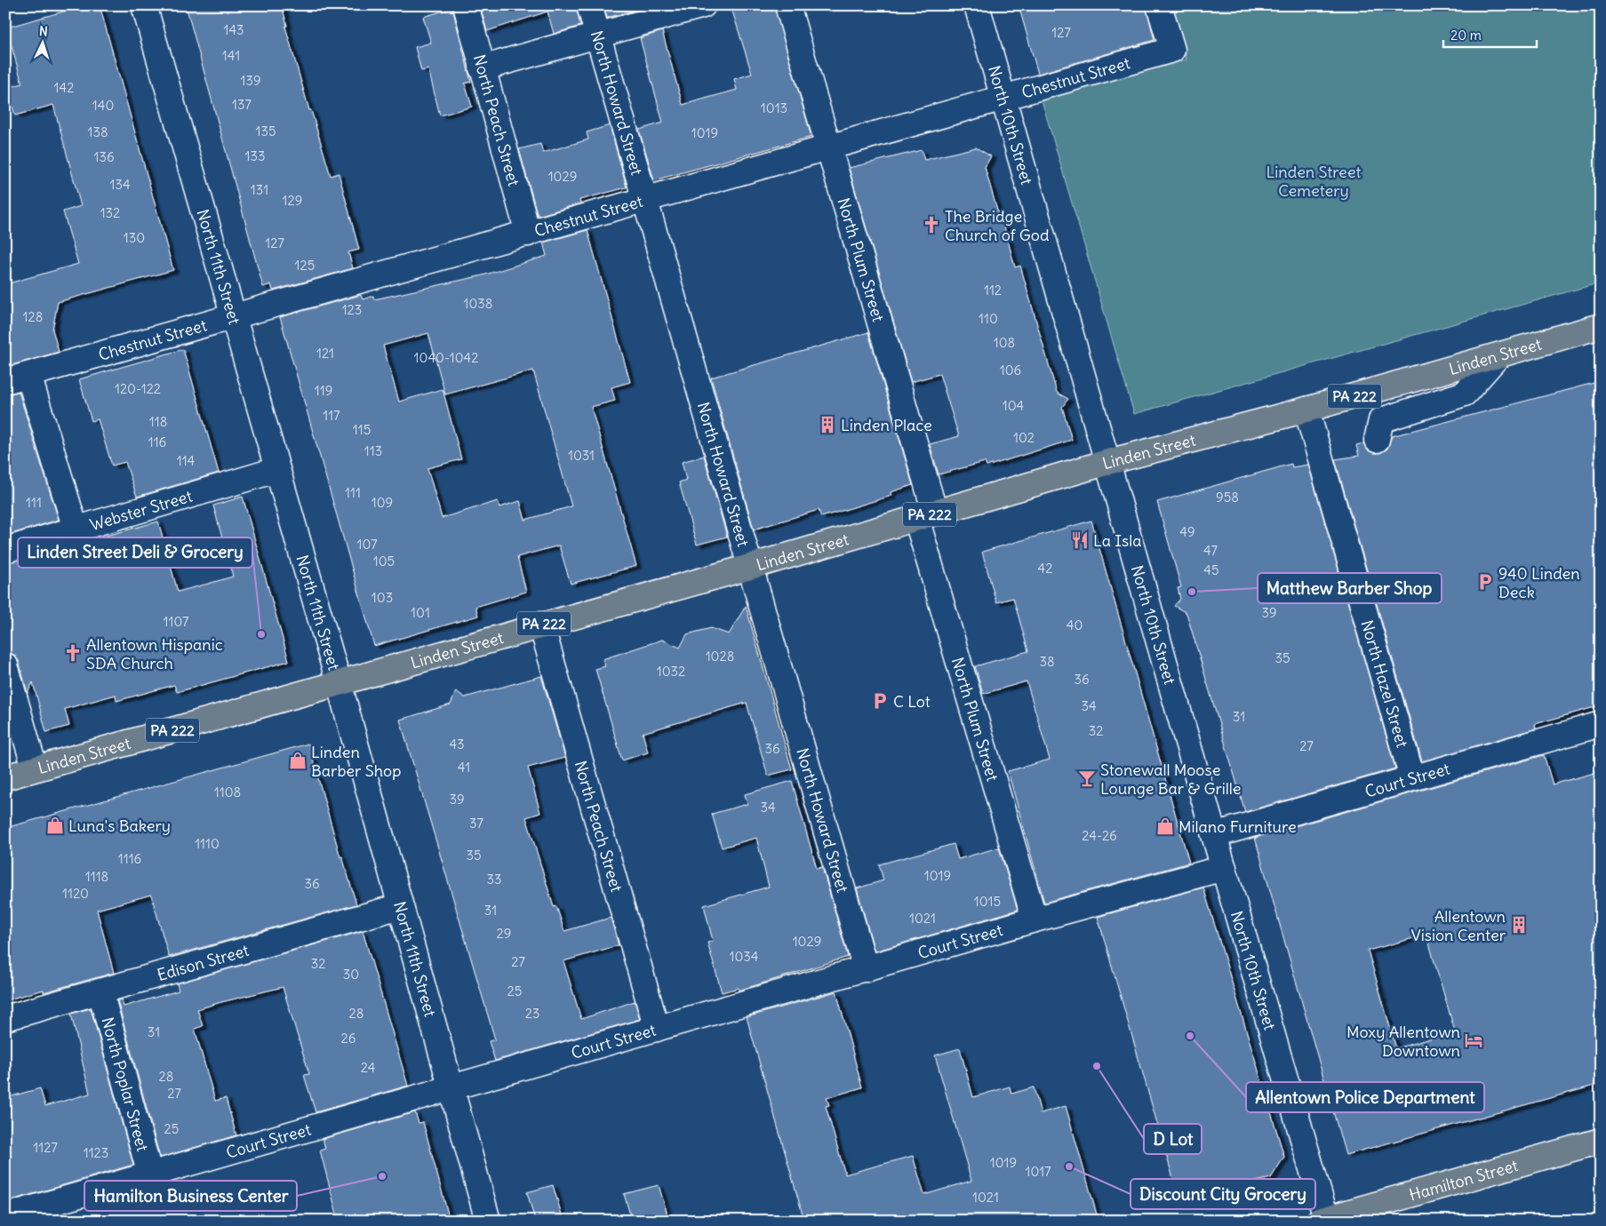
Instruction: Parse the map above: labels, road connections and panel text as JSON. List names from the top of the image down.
{
  "streets": {
    "main road": ["Linden Street", "PA 222", "Hamilton Street"],
    "street": [
      "Chestnut Street",
      "North Howard Street",
      "North Peach Street",
      "North 10th Street",
      "North Plum Street",
      "North 11th Street",
      "Webster Street",
      "North Hazel Street",
      "Court Street",
      "Edison Street",
      "North Poplar Street"
    ]
  },
  "crossings": [
    ["Chestnut Street", "North Howard Street"],
    ["Chestnut Street", "North Peach Street"],
    ["Chestnut Street", "North 10th Street"],
    ["Chestnut Street", "North Plum Street"],
    ["Chestnut Street", "North 11th Street"],
    ["North Howard Street", "Linden Street"],
    ["North Howard Street", "Court Street"],
    ["North Peach Street", "Linden Street"],
    ["North Peach Street", "Court Street"],
    ["North 10th Street", "Linden Street"],
    ["North 10th Street", "Court Street"],
    ["North 10th Street", "Hamilton Street"],
    ["North Plum Street", "Linden Street"],
    ["North Plum Street", "Court Street"],
    ["North 11th Street", "Linden Street"],
    ["North 11th Street", "Webster Street"],
    ["North 11th Street", "Court Street"],
    ["North 11th Street", "Edison Street"],
    ["Linden Street", "North Hazel Street"],
    ["North Hazel Street", "Court Street"],
    ["Court Street", "North Poplar Street"],
    ["Edison Street", "North Poplar Street"]
  ],
  "parks": ["Linden Street Cemetery"],
  "places": {
    "church": ["The Bridge Church of God", "Allentown Hispanic SDA Church"],
    "building": ["Linden Place", "Allentown Vision Center"],
    "restaurant": ["La Isla"],
    "parking": ["940 Linden Deck", "C Lot"],
    "other": [
      "Matthew Barber Shop",
      "Linden Street Deli & Grocery",
      "Allentown Police Department",
      "D Lot",
      "Discount City Grocery",
      "Hamilton Business Center"
    ],
    "shop": ["Linden Barber Shop", "Luna's Bakery", "Milano Furniture"],
    "bar": ["Stonewall Moose Lounge Bar & Grille"],
    "hotel": ["Moxy Allentown Downtown"]
  },
  "house_numbers": [
    "143",
    "127",
    "141",
    "139",
    "142",
    "137",
    "140",
    "1013",
    "135",
    "138",
    "1019",
    "133",
    "136",
    "1029",
    "134",
    "131",
    "129",
    "132",
    "130",
    "127",
    "125",
    "112",
    "1038",
    "123",
    "128",
    "110",
    "108",
    "121",
    "1040-1042",
    "106",
    "120-122",
    "119",
    "104",
    "117",
    "118",
    "115",
    "102",
    "116",
    "113",
    "1031",
    "114",
    "111",
    "958",
    "111",
    "109",
    "49",
    "107",
    "47",
    "105",
    "42",
    "45",
    "103",
    "101",
    "39",
    "1107",
    "40",
    "1028",
    "35",
    "38",
    "1032",
    "36",
    "34",
    "31",
    "32",
    "43",
    "27",
    "36",
    "41",
    "1108",
    "39",
    "34",
    "37",
    "24-26",
    "1110",
    "35",
    "1116",
    "1019",
    "1118",
    "33",
    "36",
    "1120",
    "1015",
    "31",
    "1021",
    "29",
    "1029",
    "1034",
    "27",
    "32",
    "30",
    "25",
    "28",
    "23",
    "31",
    "26",
    "24",
    "28",
    "27",
    "25",
    "1127",
    "1123",
    "1019",
    "1017",
    "1021"
  ],
  "scale_bar": "20 m",
  "north": "top"
}
